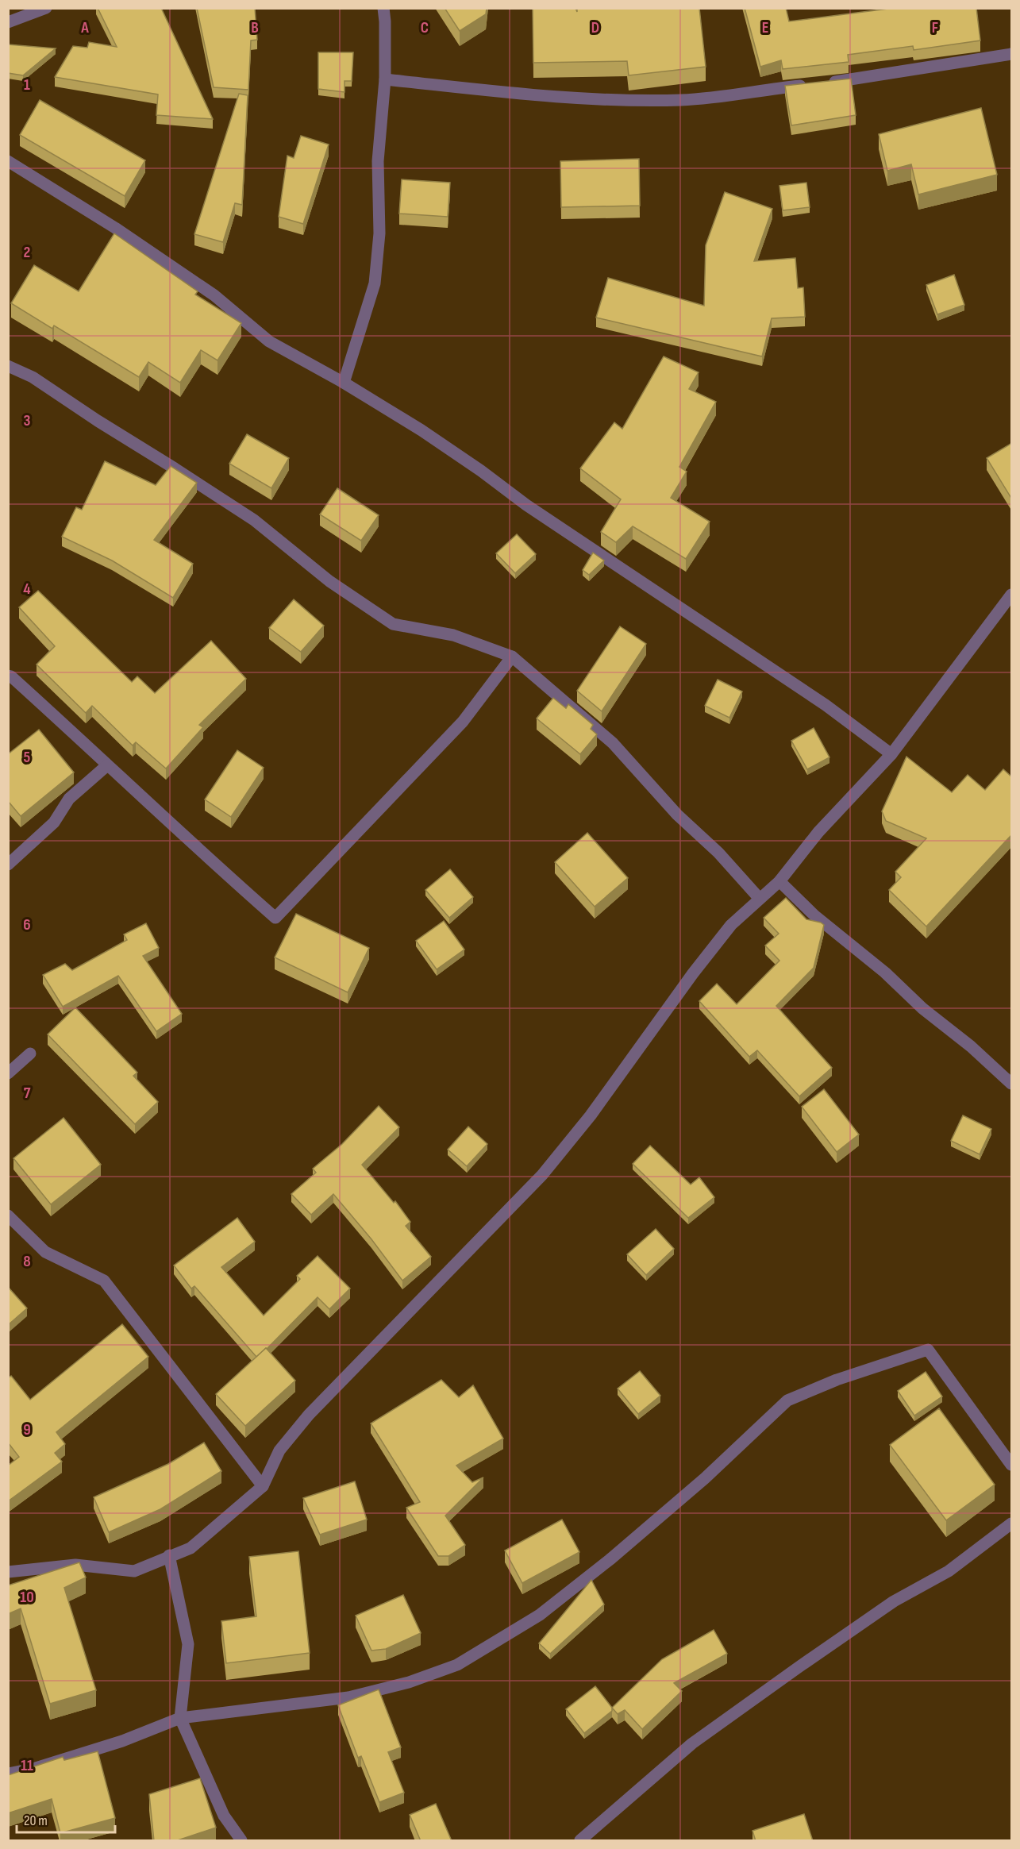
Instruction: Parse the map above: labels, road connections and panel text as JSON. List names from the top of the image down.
{
  "scale_bar": "20 m",
  "grid": {
    "columns": [
      "A",
      "B",
      "C",
      "D",
      "E",
      "F"
    ],
    "rows": [
      "1",
      "2",
      "3",
      "4",
      "5",
      "6",
      "7",
      "8",
      "9",
      "10",
      "11"
    ]
  }
}
